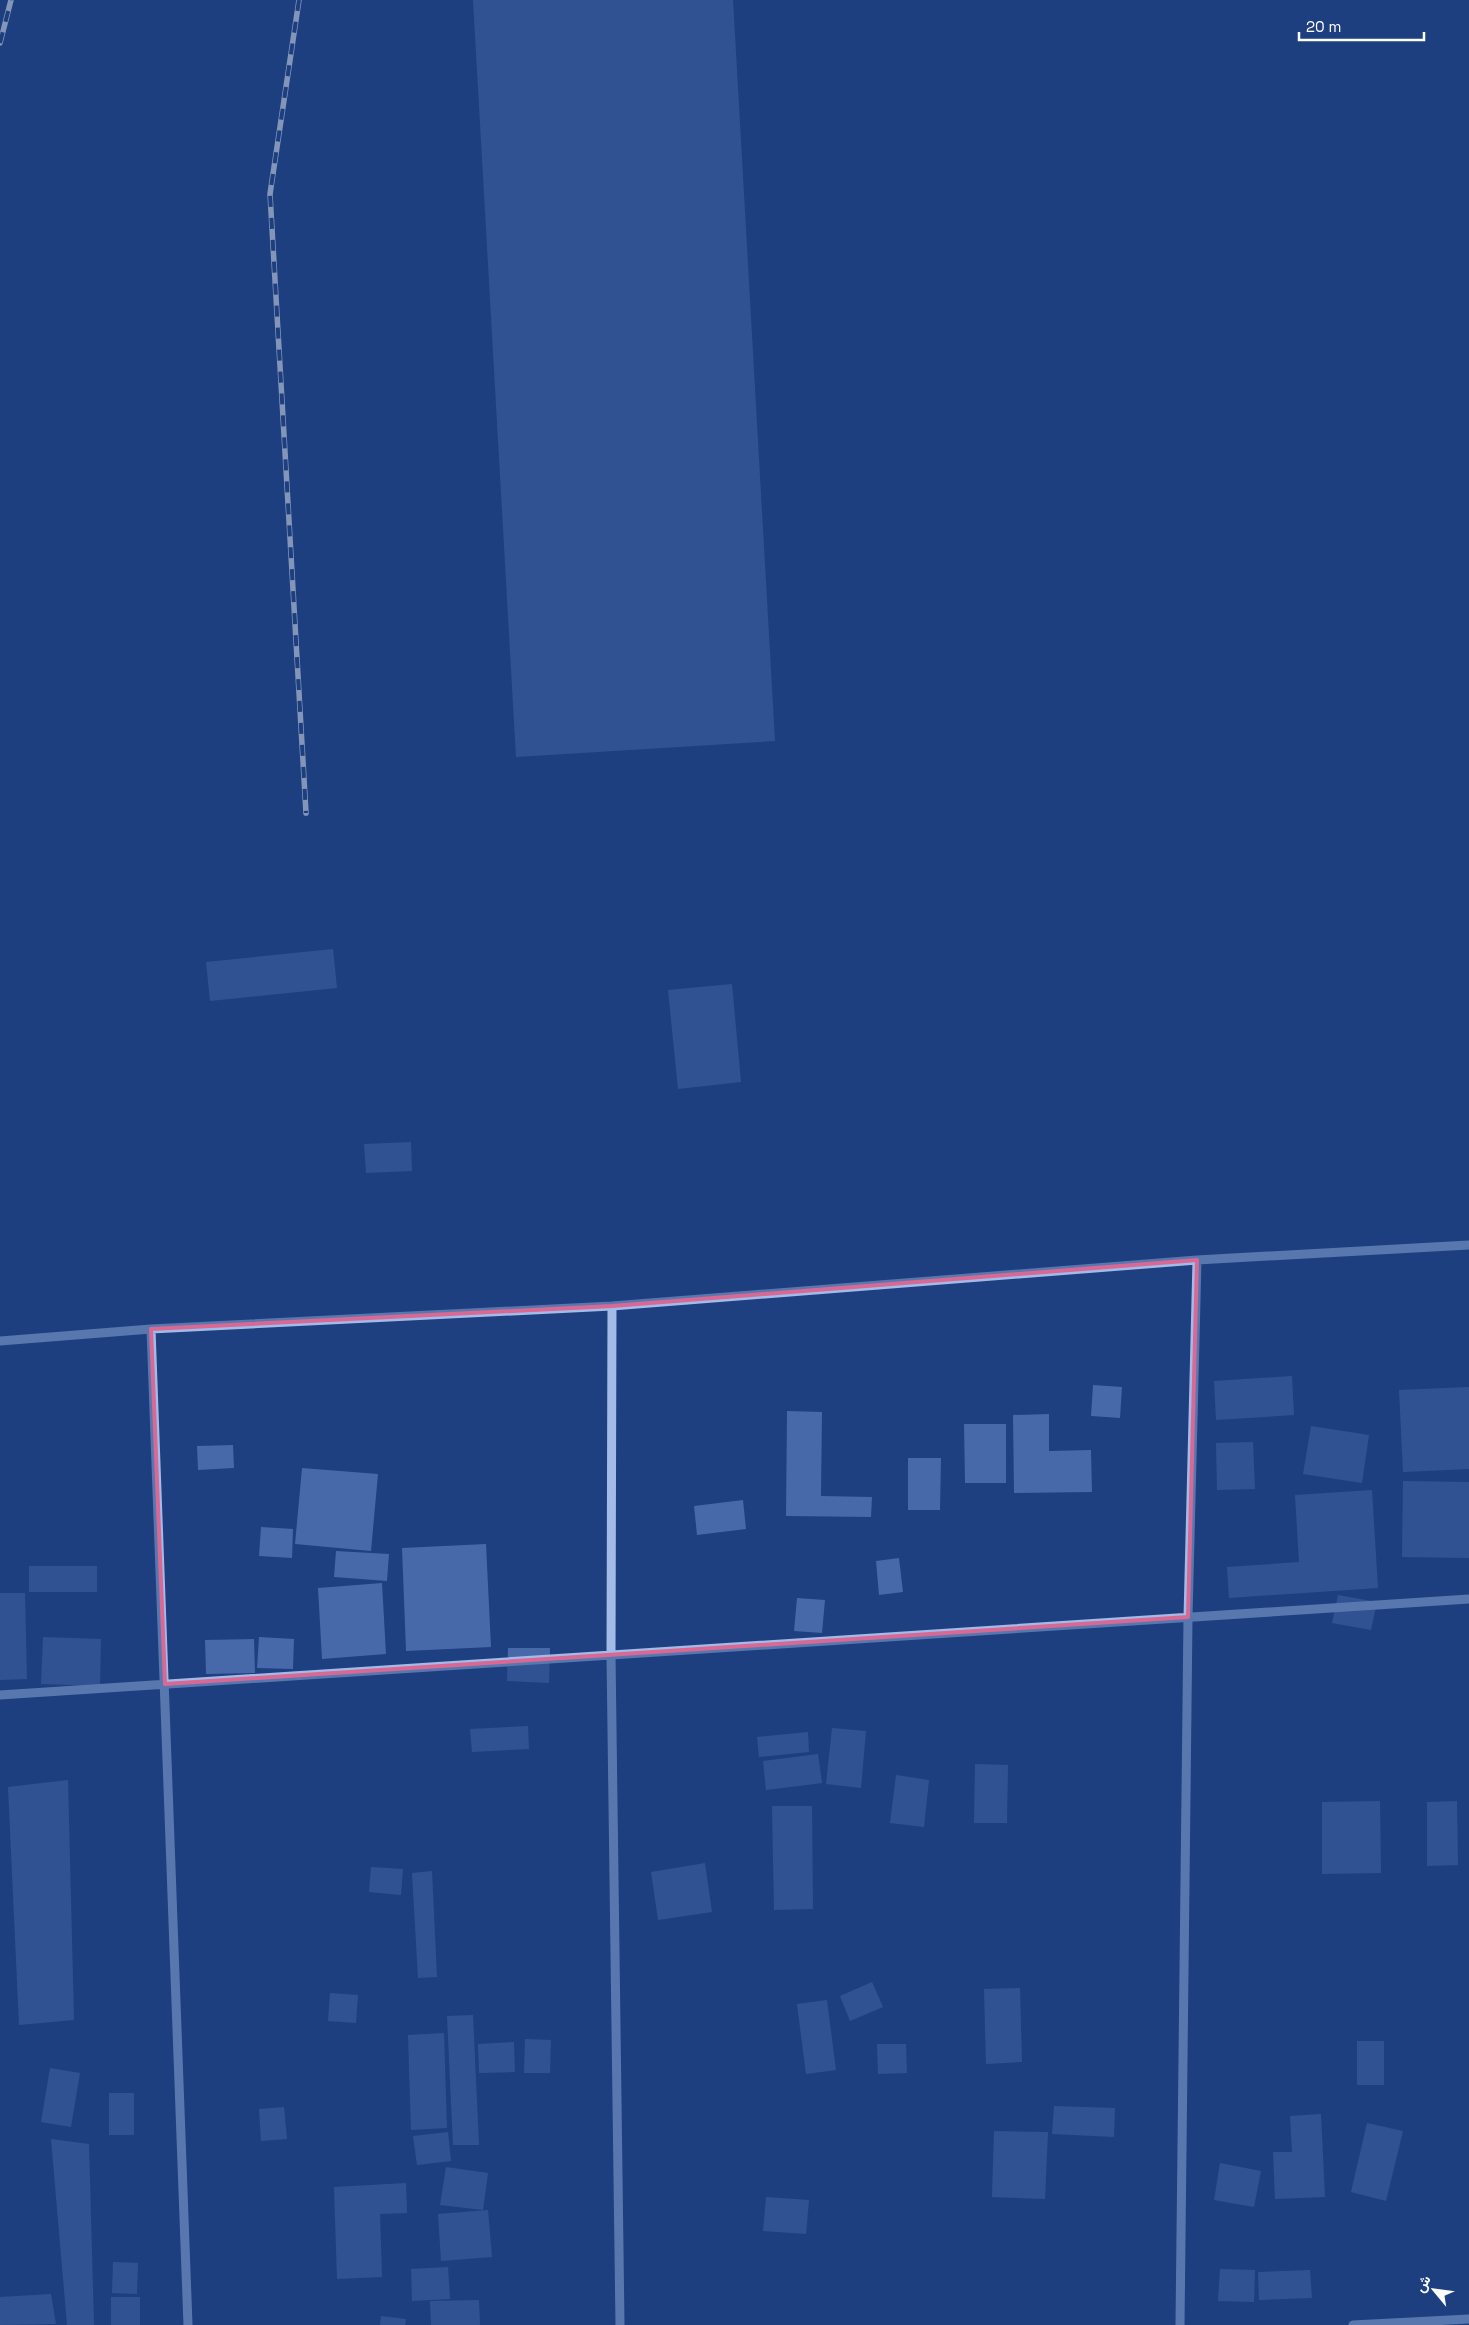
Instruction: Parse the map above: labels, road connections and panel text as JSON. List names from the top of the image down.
{
  "scale_bar": "20 m",
  "north": "top left"
}
